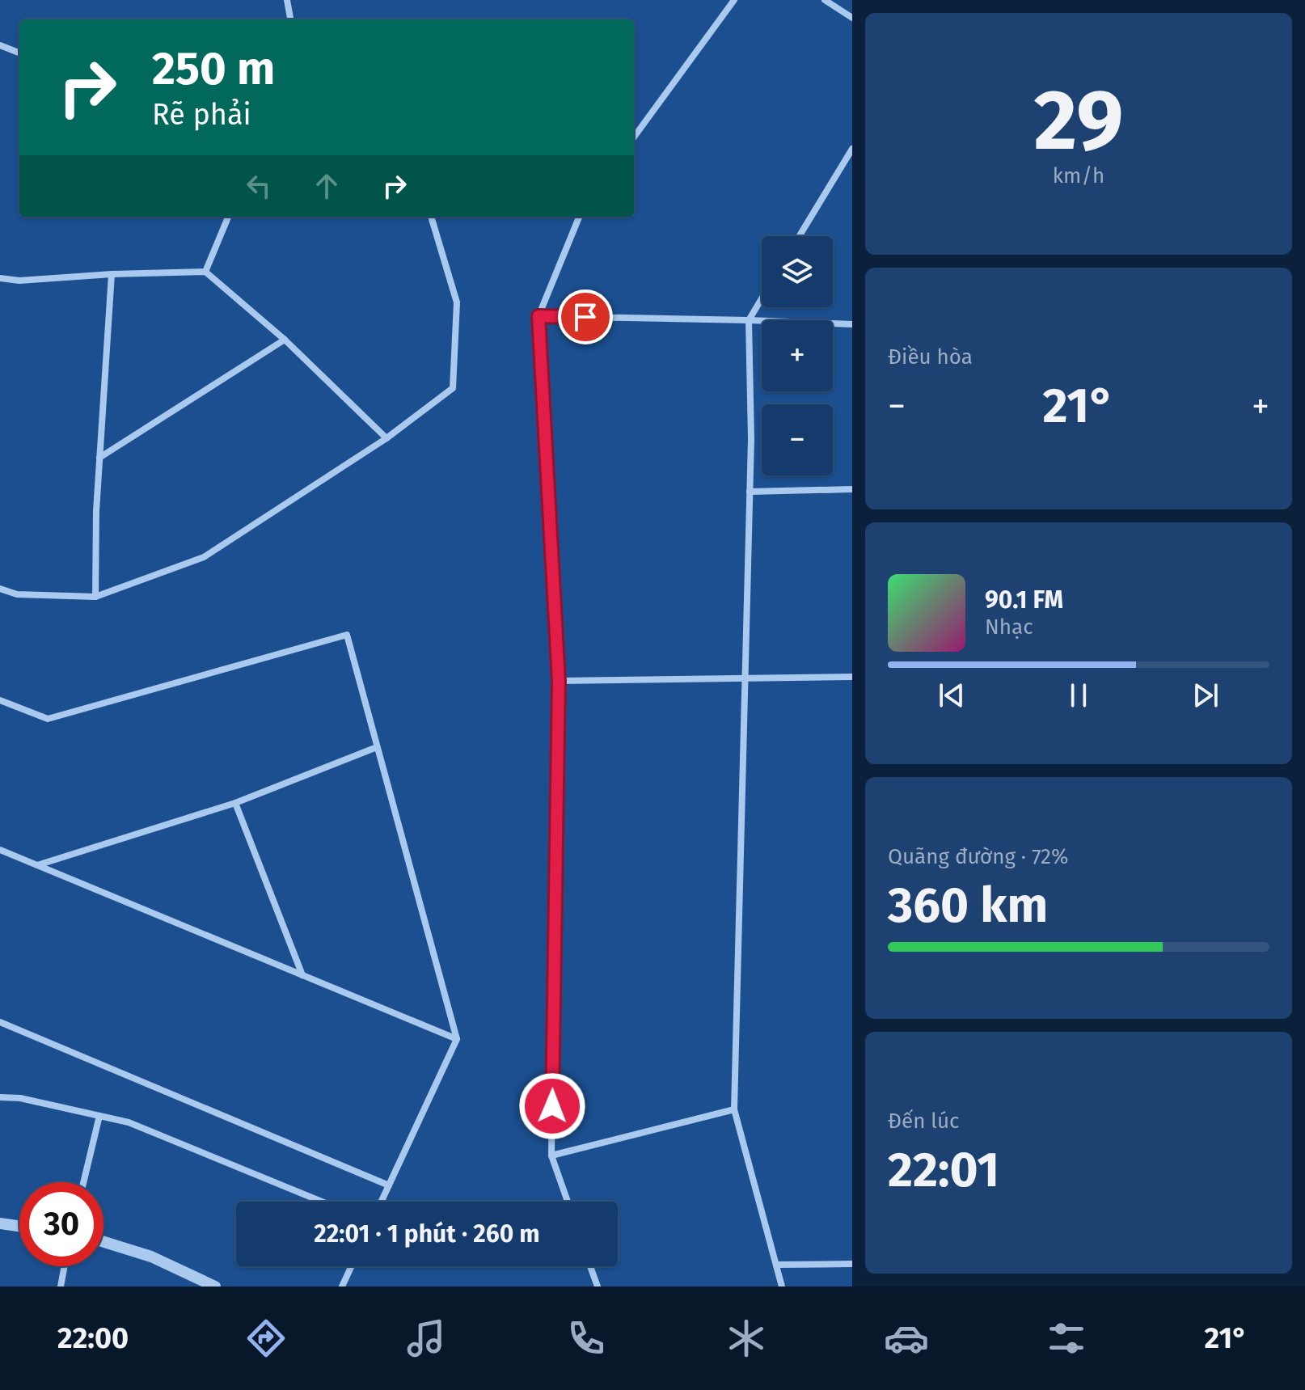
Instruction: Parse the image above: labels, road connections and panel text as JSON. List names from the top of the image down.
{
  "page": {
    "tile": [
      ["29", "km/h"],
      "Điều hòa",
      ["Quãng đường · 72%", "360 km"],
      ["Đến lúc", "22:01"]
    ],
    "turn": ["250 m", "Rẽ phải"],
    "map_buttons": ["+", "−"],
    "heat": ["−", "21°", "+"],
    "song": ["90.1 FM", "Nhạc"],
    "limit": "30",
    "trip": "22:01 · 1 phút · 260 m",
    "tabs": ["22:00", "21°"]
  }
}
